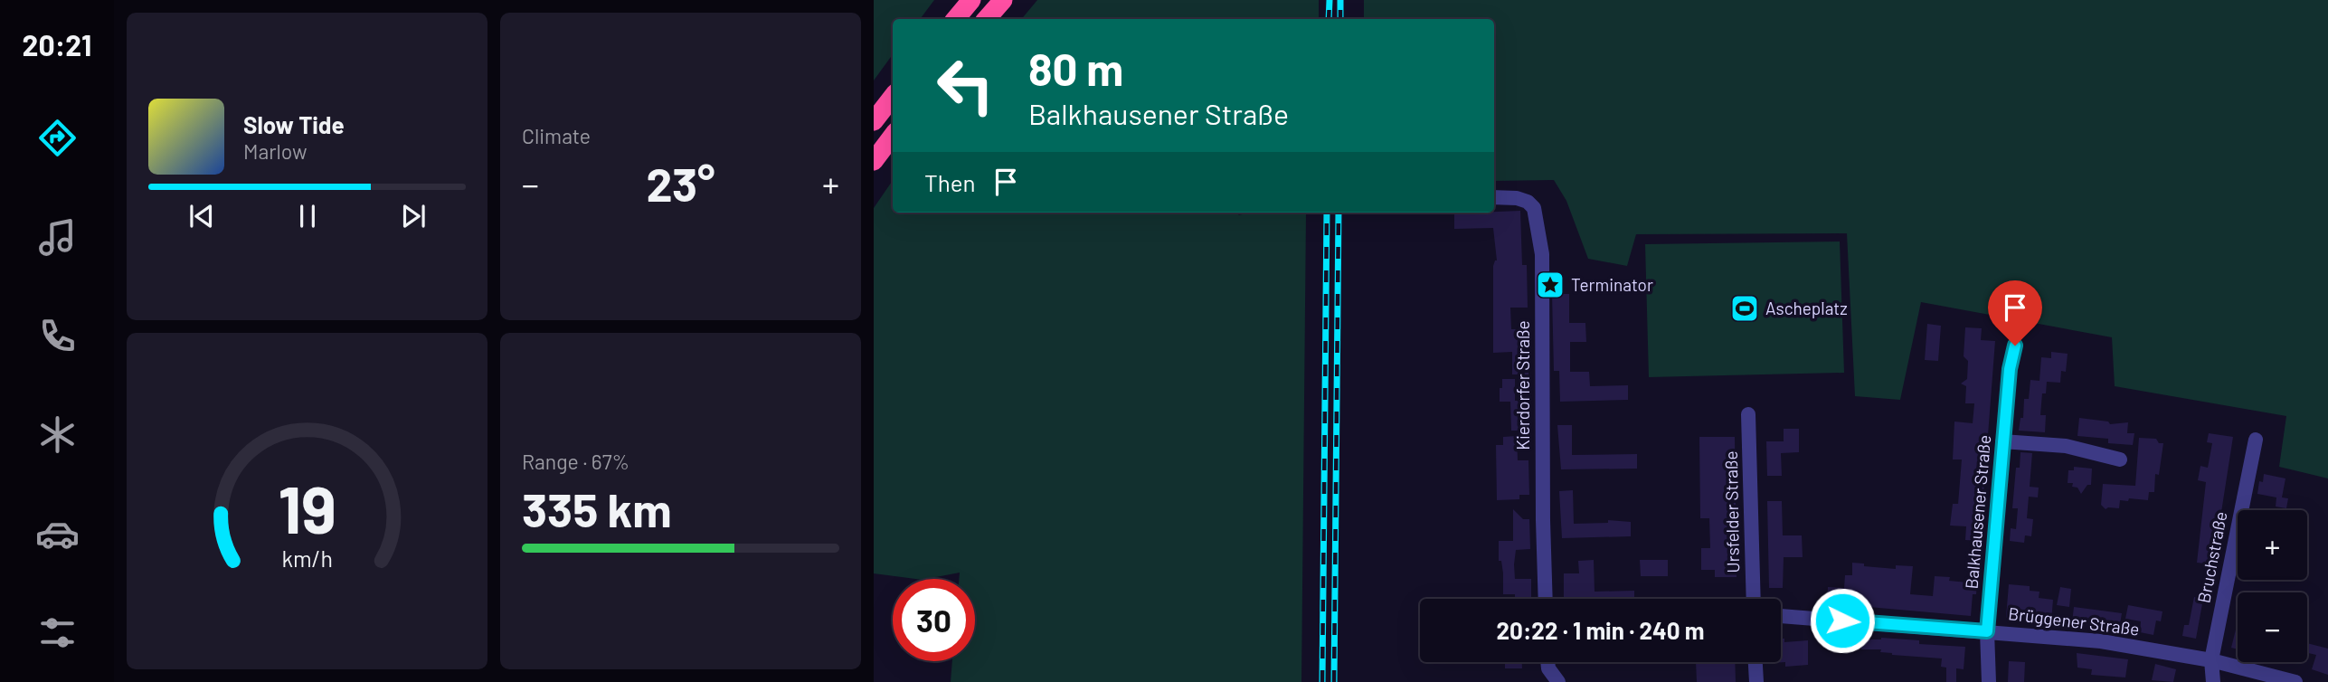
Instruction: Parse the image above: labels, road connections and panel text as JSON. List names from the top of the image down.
{
  "streets": {
    "street": [
      "Kierdorfer Straße",
      "Ursfelder Straße",
      "Balkhausener Straße",
      "Bruchstraße",
      "Brüggener Straße"
    ]
  },
  "crossings": [
    ["Balkhausener Straße", "Brüggener Straße"],
    ["Bruchstraße", "Brüggener Straße"]
  ],
  "places": {
    "place": ["Terminator"],
    "sports": ["Ascheplatz"]
  },
  "page": {
    "tabs": "20:21",
    "tile": [
      "Climate",
      ["Range · 67%", "335 km"]
    ],
    "turn": ["80 m", "Balkhausener Straße"],
    "song": ["Slow Tide", "Marlow"],
    "then": "Then",
    "heat": ["−", "23°", "+"],
    "map_buttons": ["+", "−"],
    "limit": "30",
    "trip": "20:22 · 1 min · 240 m",
    "gauge": ["19", "km/h"]
  }
}
